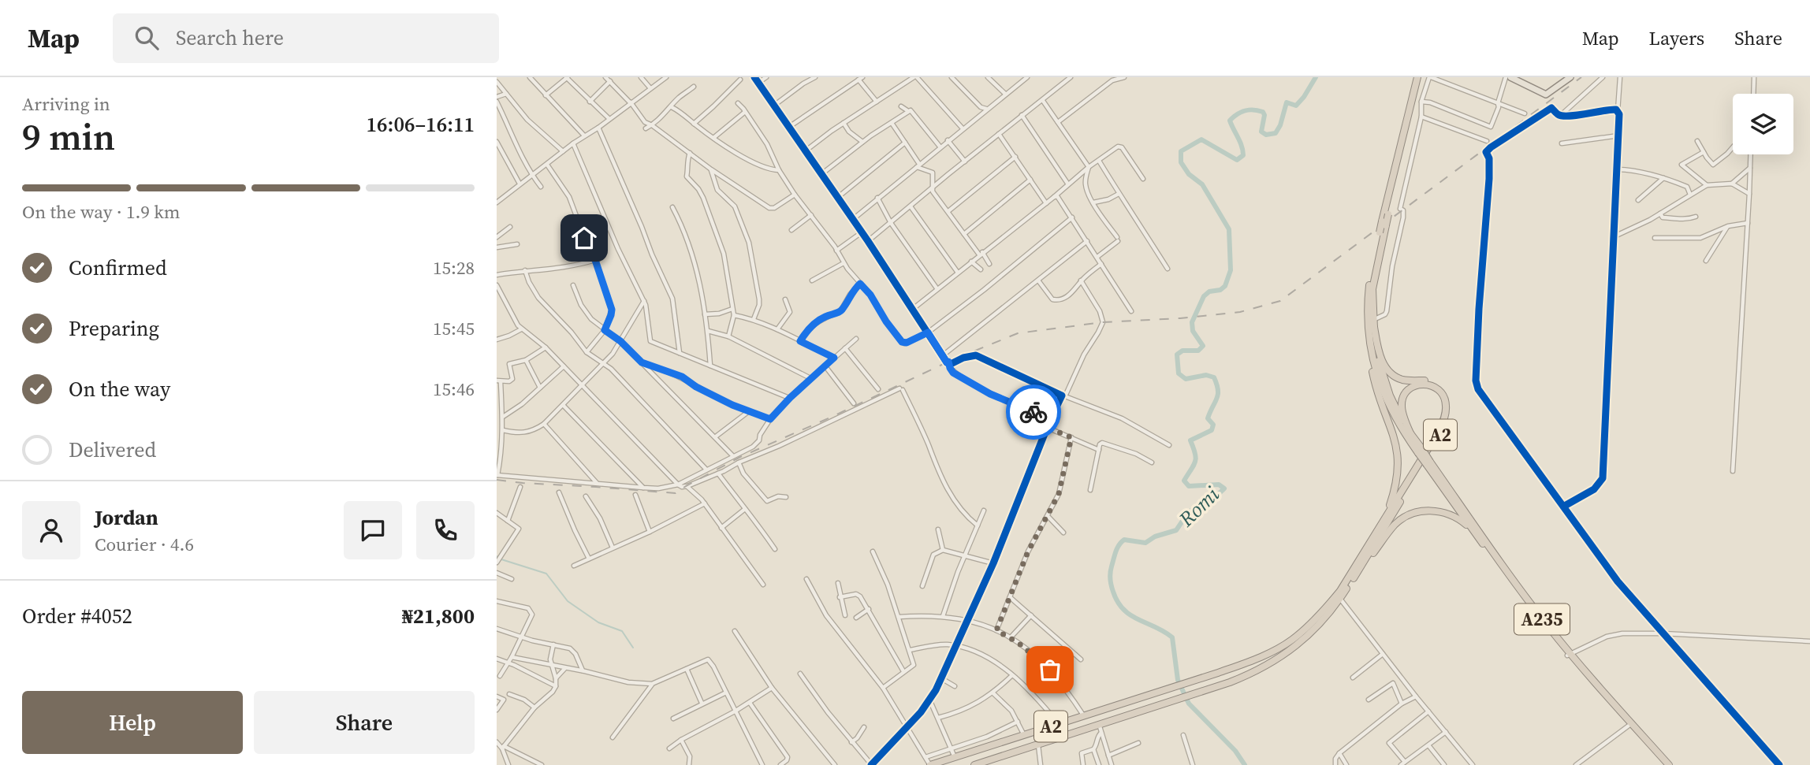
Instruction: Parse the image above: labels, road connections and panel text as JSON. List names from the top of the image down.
{
  "streets": {
    "highway": ["A2", "A235"]
  },
  "crossings": [
    ["A2", "A235"]
  ],
  "water": ["Romi"],
  "page": {
    "header": "Map",
    "search": "Search here",
    "nav": ["Map", "Layers", "Share"],
    "heading": ["9 min", "Arriving in", "16:06–16:11"],
    "panel": [
      "Jordan",
      "Courier · 4.6",
      "Order #4052",
      "₦21,800"
    ],
    "bar": "On the way · 1.9 km",
    "list": [
      ["Confirmed", "15:28"],
      ["Preparing", "15:45"],
      ["On the way", "15:46"],
      "Delivered"
    ],
    "buttons": ["Help", "Share"]
  }
}
